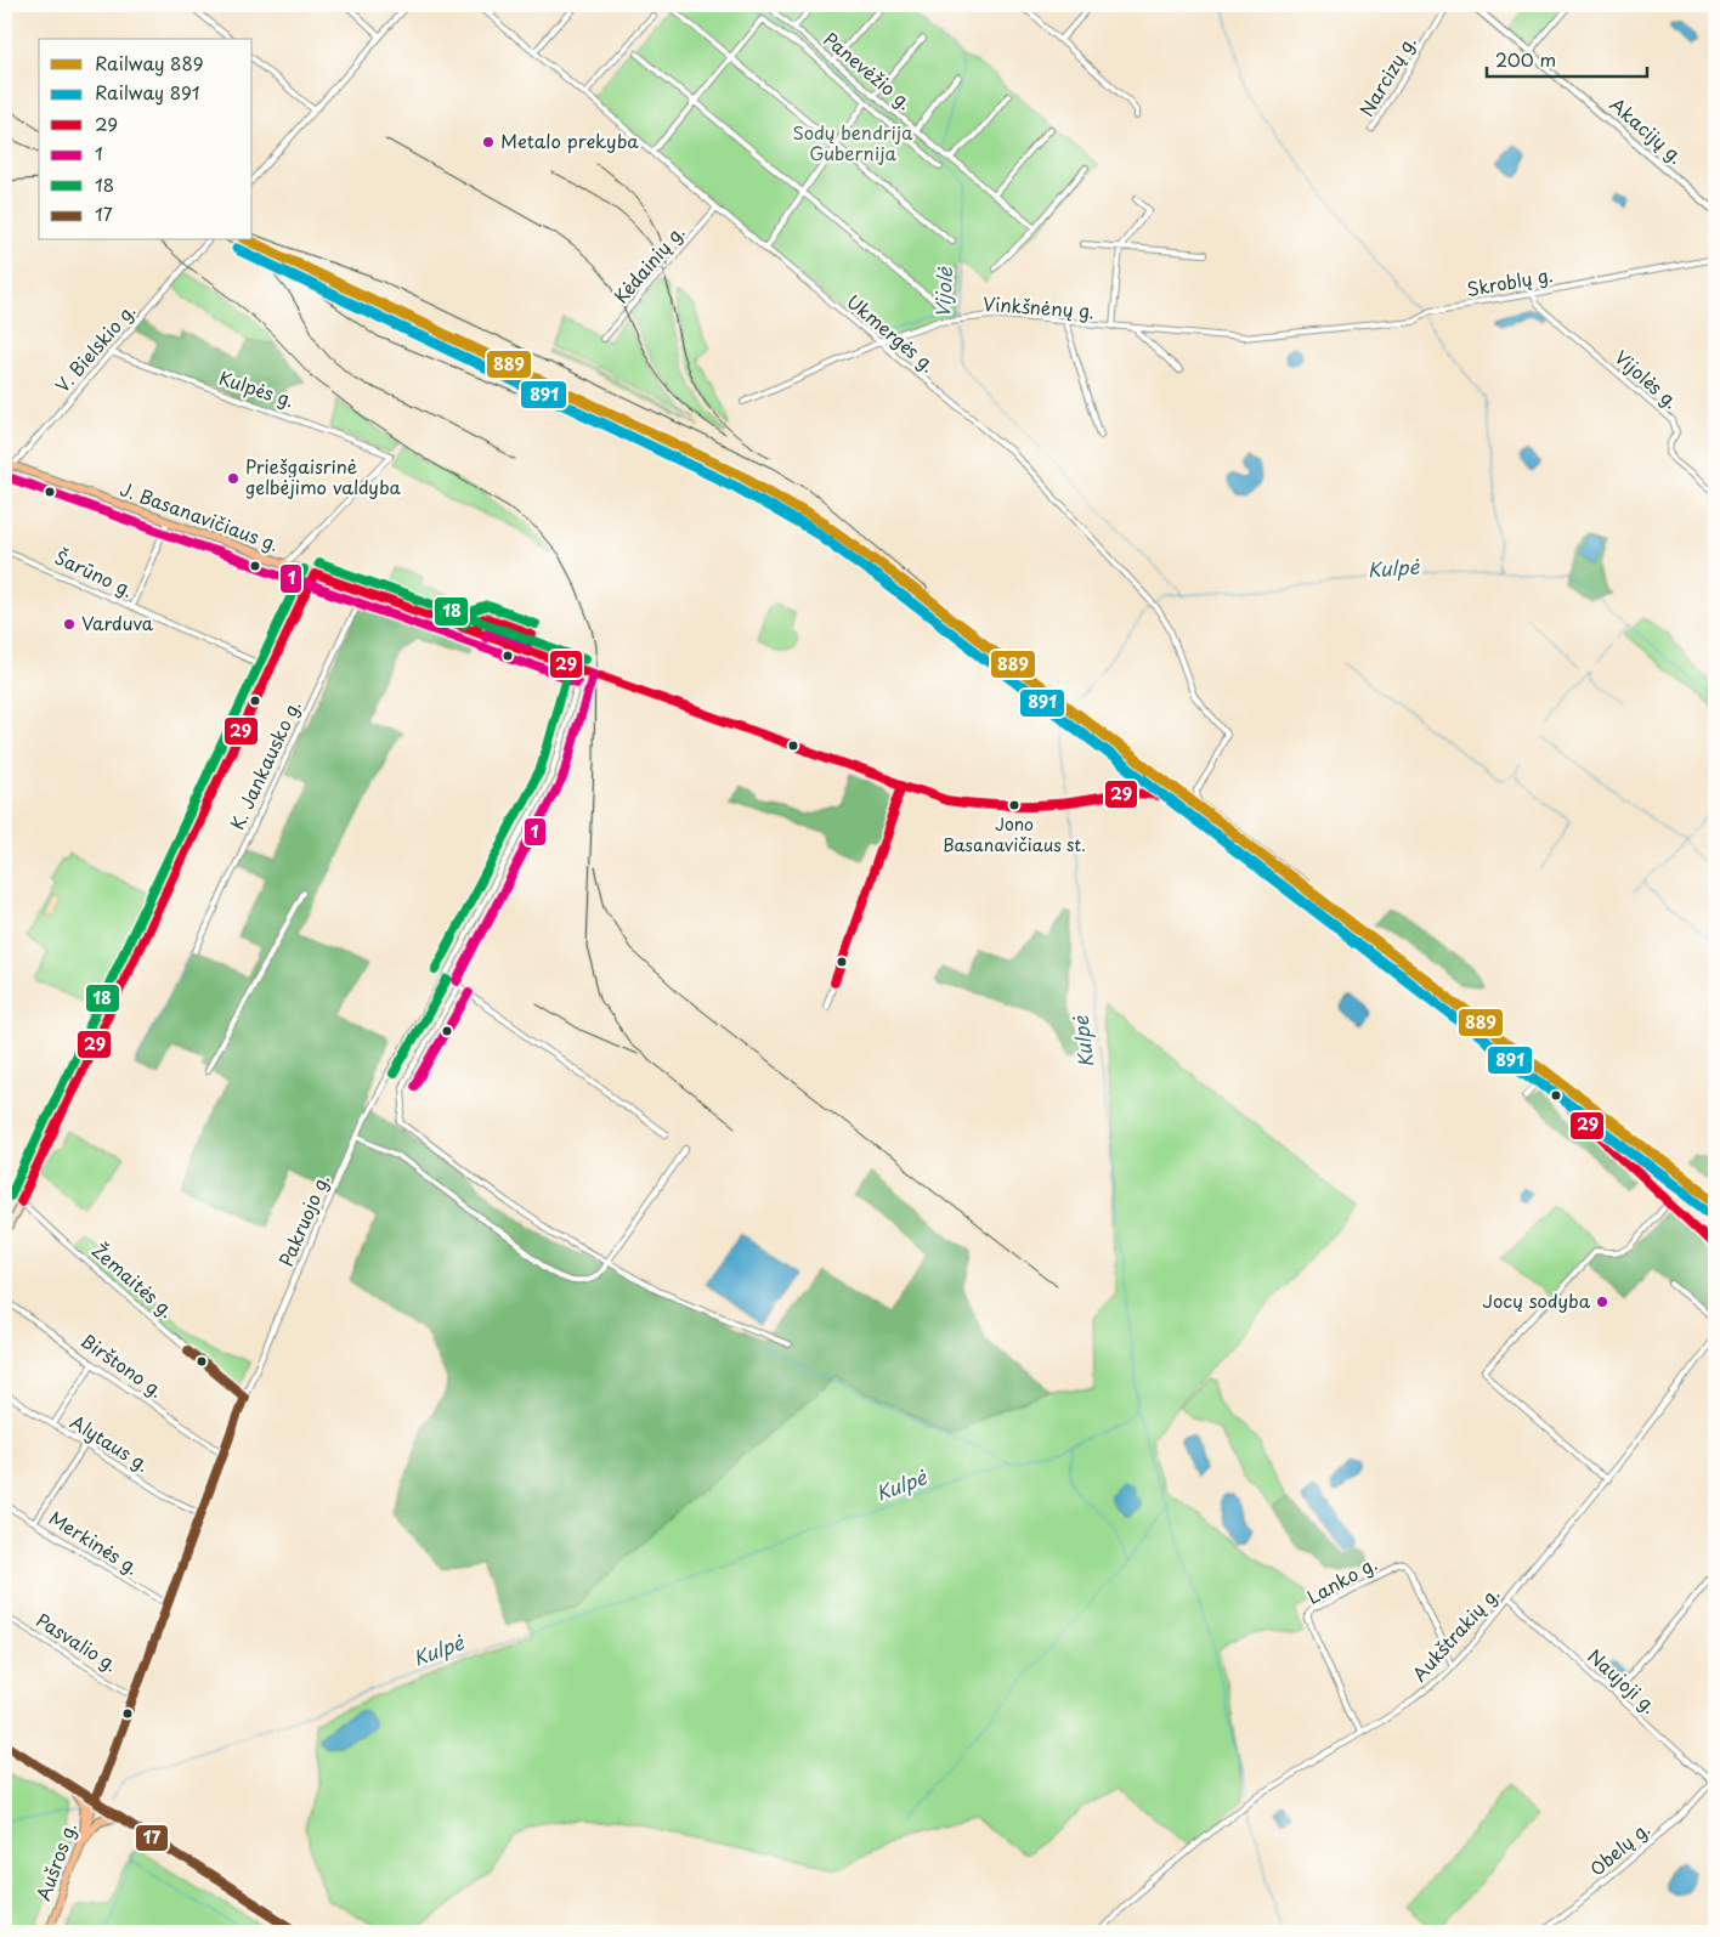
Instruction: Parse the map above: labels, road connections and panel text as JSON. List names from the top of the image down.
{
  "streets": {
    "main road": ["J. Basanavičiaus g.", "Žemaitės g.", "Aušros g."],
    "street": [
      "Panevėžio g.",
      "Narcizų g.",
      "Akacijų g.",
      "Kėdainių g.",
      "Skroblų g.",
      "Vinkšnėnų g.",
      "Ukmergės g.",
      "V. Bielskio g.",
      "Vijolės g.",
      "Kulpės g.",
      "Šarūno g.",
      "K. Jankausko g.",
      "Pakruojo g.",
      "Birštono g.",
      "Alytaus g.",
      "Merkinės g.",
      "Lanko g.",
      "Aukštrakių g.",
      "Pasvalio g.",
      "Naujoji g.",
      "Obelų g."
    ]
  },
  "crossings": [
    ["Kėdainių g.", "Ukmergės g."],
    ["Skroblų g.", "Vinkšnėnų g."],
    ["Skroblų g.", "Vijolės g."],
    ["Vinkšnėnų g.", "Ukmergės g."],
    ["V. Bielskio g.", "Kulpės g."],
    ["V. Bielskio g.", "J. Basanavičiaus g."],
    ["Kulpės g.", "J. Basanavičiaus g."],
    ["J. Basanavičiaus g.", "K. Jankausko g."],
    ["J. Basanavičiaus g.", "Pakruojo g."],
    ["Pakruojo g.", "Žemaitės g."],
    ["Pakruojo g.", "Birštono g."],
    ["Pakruojo g.", "Alytaus g."],
    ["Pakruojo g.", "Merkinės g."],
    ["Pakruojo g.", "Pasvalio g."],
    ["Pakruojo g.", "Aušros g."],
    ["Lanko g.", "Aukštrakių g."],
    ["Aukštrakių g.", "Naujoji g."],
    ["Naujoji g.", "Obelų g."]
  ],
  "water": ["Vijolė", "Kulpė"],
  "parks": ["Sodų bendrija Gubernija"],
  "places": [
    "Metalo prekyba",
    "Priešgaisrinė gelbėjimo valdyba",
    "Varduva",
    "Jono Basanavičiaus st.",
    "Jocų sodyba"
  ],
  "lines": [
    "rail line 889",
    "rail line 891",
    "transit line 1",
    "transit line 18",
    "transit line 29",
    "transit line 17"
  ],
  "legend": [
    "Railway 889",
    "Railway 891",
    "29",
    "1",
    "18",
    "17"
  ],
  "scale_bar": "200 m"
}
